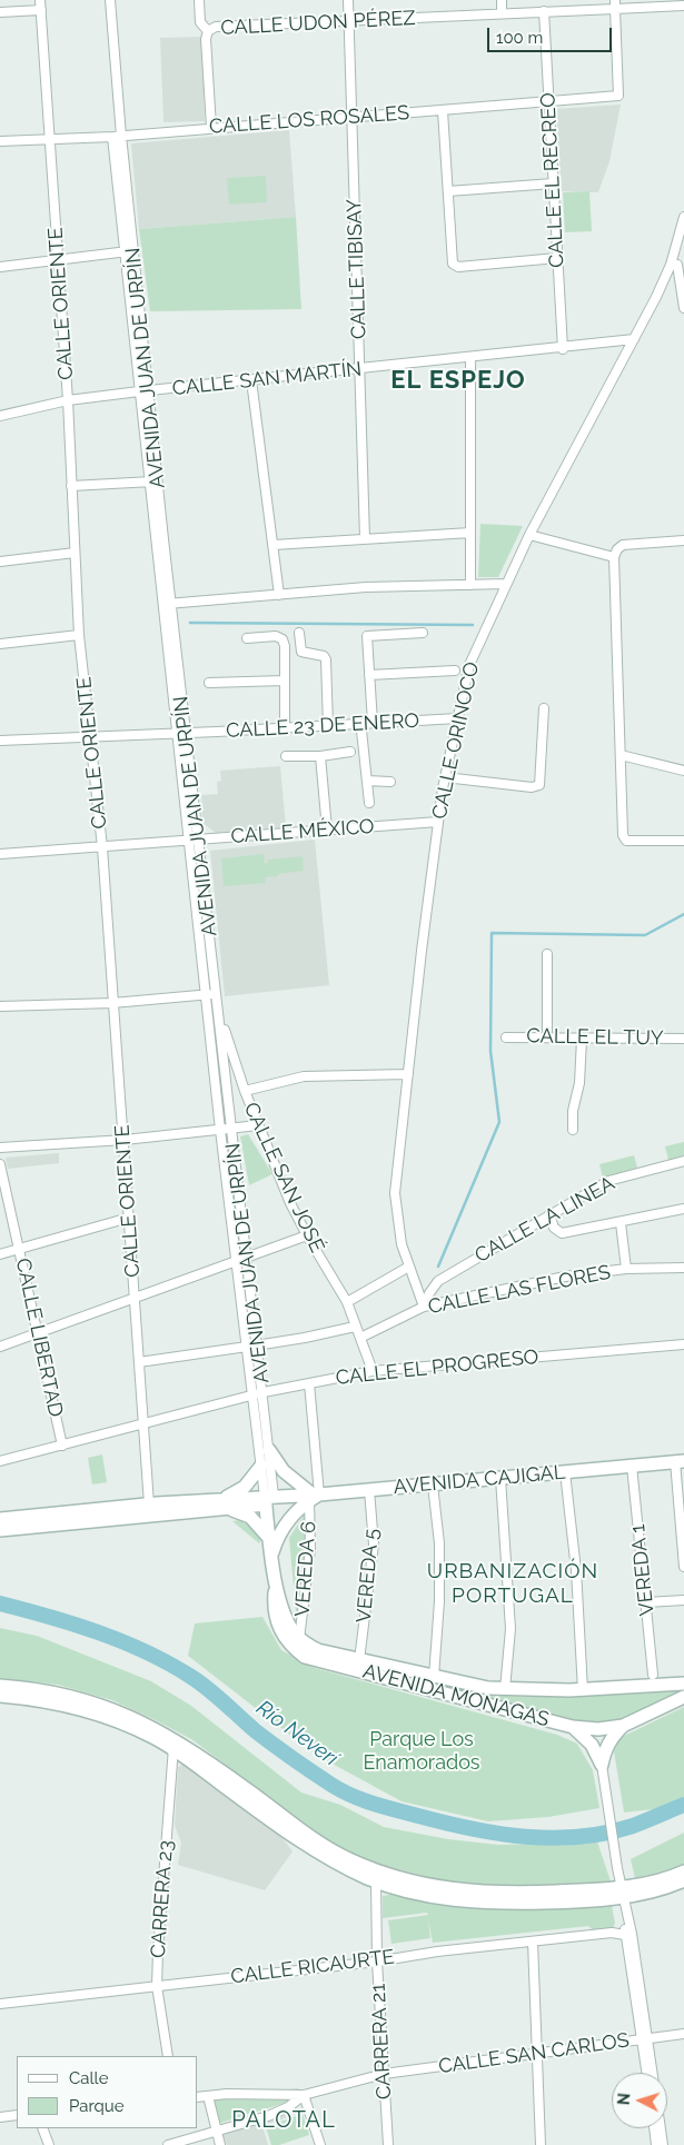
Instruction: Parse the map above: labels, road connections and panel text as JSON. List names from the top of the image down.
{
  "streets": {
    "main road": ["AVENIDA CAJIGAL", "AVENIDA MONAGAS"],
    "street": [
      "CALLE UDON PÉREZ",
      "CALLE LOS ROSALES",
      "CALLE EL RECREO",
      "CALLE TIBISAY",
      "CALLE ORIENTE",
      "AVENIDA JUAN DE URPÍN",
      "CALLE SAN MARTÍN",
      "CALLE 23 DE ENERO",
      "CALLE ORINOCO",
      "CALLE MÉXICO",
      "CALLE EL TUY",
      "CALLE SAN JOSÉ",
      "CALLE LA LINEA",
      "CALLE LAS FLORES",
      "CALLE LIBERTAD",
      "CALLE EL PROGRESO",
      "VEREDA 6",
      "VEREDA 1",
      "VEREDA 5",
      "CARRERA 23",
      "CALLE RICAURTE",
      "CARRERA 21",
      "CALLE SAN CARLOS"
    ]
  },
  "crossings": [
    ["CALLE UDON PÉREZ", "CALLE LOS ROSALES"],
    ["CALLE UDON PÉREZ", "CALLE EL RECREO"],
    ["CALLE UDON PÉREZ", "CALLE TIBISAY"],
    ["CALLE LOS ROSALES", "CALLE EL RECREO"],
    ["CALLE LOS ROSALES", "CALLE TIBISAY"],
    ["CALLE LOS ROSALES", "CALLE ORIENTE"],
    ["CALLE LOS ROSALES", "AVENIDA JUAN DE URPÍN"],
    ["CALLE EL RECREO", "CALLE SAN MARTÍN"],
    ["CALLE TIBISAY", "CALLE SAN MARTÍN"],
    ["CALLE ORIENTE", "CALLE SAN MARTÍN"],
    ["CALLE ORIENTE", "CALLE MÉXICO"],
    ["CALLE ORIENTE", "CALLE EL PROGRESO"],
    ["AVENIDA JUAN DE URPÍN", "CALLE SAN MARTÍN"],
    ["AVENIDA JUAN DE URPÍN", "CALLE 23 DE ENERO"],
    ["AVENIDA JUAN DE URPÍN", "CALLE MÉXICO"],
    ["AVENIDA JUAN DE URPÍN", "CALLE SAN JOSÉ"],
    ["AVENIDA JUAN DE URPÍN", "CALLE EL PROGRESO"],
    ["AVENIDA JUAN DE URPÍN", "AVENIDA CAJIGAL"],
    ["AVENIDA JUAN DE URPÍN", "AVENIDA MONAGAS"],
    ["CALLE SAN MARTÍN", "CALLE ORINOCO"],
    ["CALLE 23 DE ENERO", "CALLE ORINOCO"],
    ["CALLE ORINOCO", "CALLE MÉXICO"],
    ["CALLE ORINOCO", "CALLE LA LINEA"],
    ["CALLE ORINOCO", "CALLE LAS FLORES"],
    ["CALLE SAN JOSÉ", "CALLE LAS FLORES"],
    ["CALLE SAN JOSÉ", "CALLE EL PROGRESO"],
    ["CALLE LA LINEA", "CALLE LAS FLORES"],
    ["CALLE LIBERTAD", "CALLE EL PROGRESO"],
    ["CALLE EL PROGRESO", "VEREDA 6"],
    ["AVENIDA CAJIGAL", "VEREDA 6"],
    ["AVENIDA CAJIGAL", "VEREDA 1"],
    ["AVENIDA CAJIGAL", "VEREDA 5"],
    ["AVENIDA CAJIGAL", "AVENIDA MONAGAS"],
    ["VEREDA 6", "AVENIDA MONAGAS"],
    ["VEREDA 5", "AVENIDA MONAGAS"],
    ["CARRERA 23", "CALLE RICAURTE"],
    ["CALLE RICAURTE", "CARRERA 21"],
    ["CARRERA 21", "CALLE SAN CARLOS"]
  ],
  "districts": ["EL ESPEJO", "URBANIZACIÓN PORTUGAL", "PALOTAL"],
  "water": ["Río Neverí"],
  "parks": ["Parque Los Enamorados"],
  "legend": ["Calle", "Parque"],
  "scale_bar": "100 m",
  "north": "left"
}
